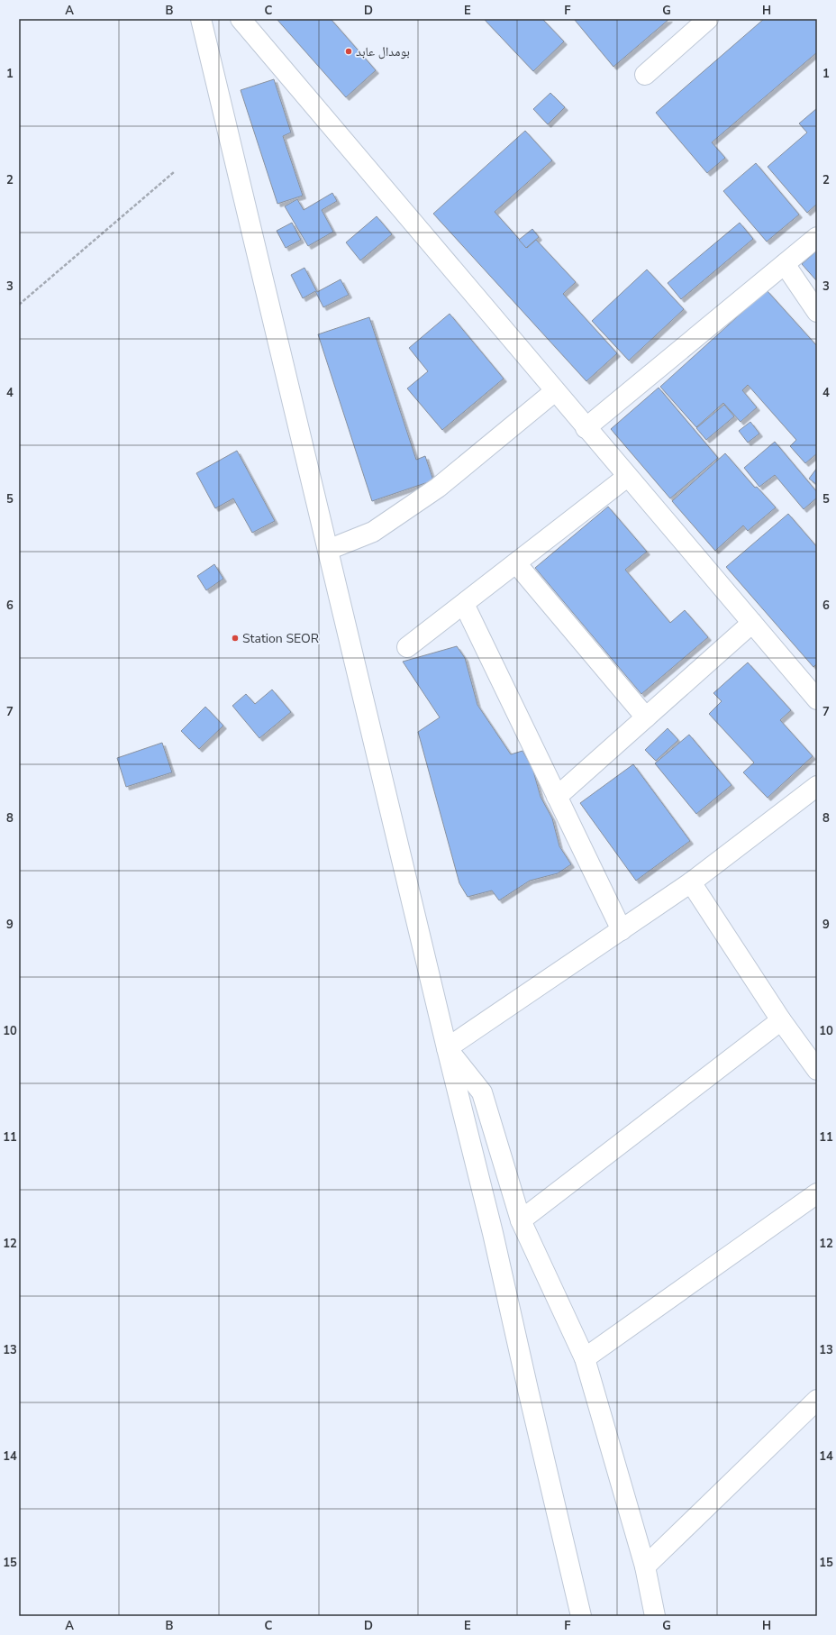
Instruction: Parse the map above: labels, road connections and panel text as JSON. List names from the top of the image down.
{
  "places": ["بومدال عابد", "Station SEOR"],
  "grid": {
    "columns": [
      "A",
      "B",
      "C",
      "D",
      "E",
      "F",
      "G",
      "H"
    ],
    "rows": [
      "1",
      "2",
      "3",
      "4",
      "5",
      "6",
      "7",
      "8",
      "9",
      "10",
      "11",
      "12",
      "13",
      "14",
      "15"
    ]
  }
}
